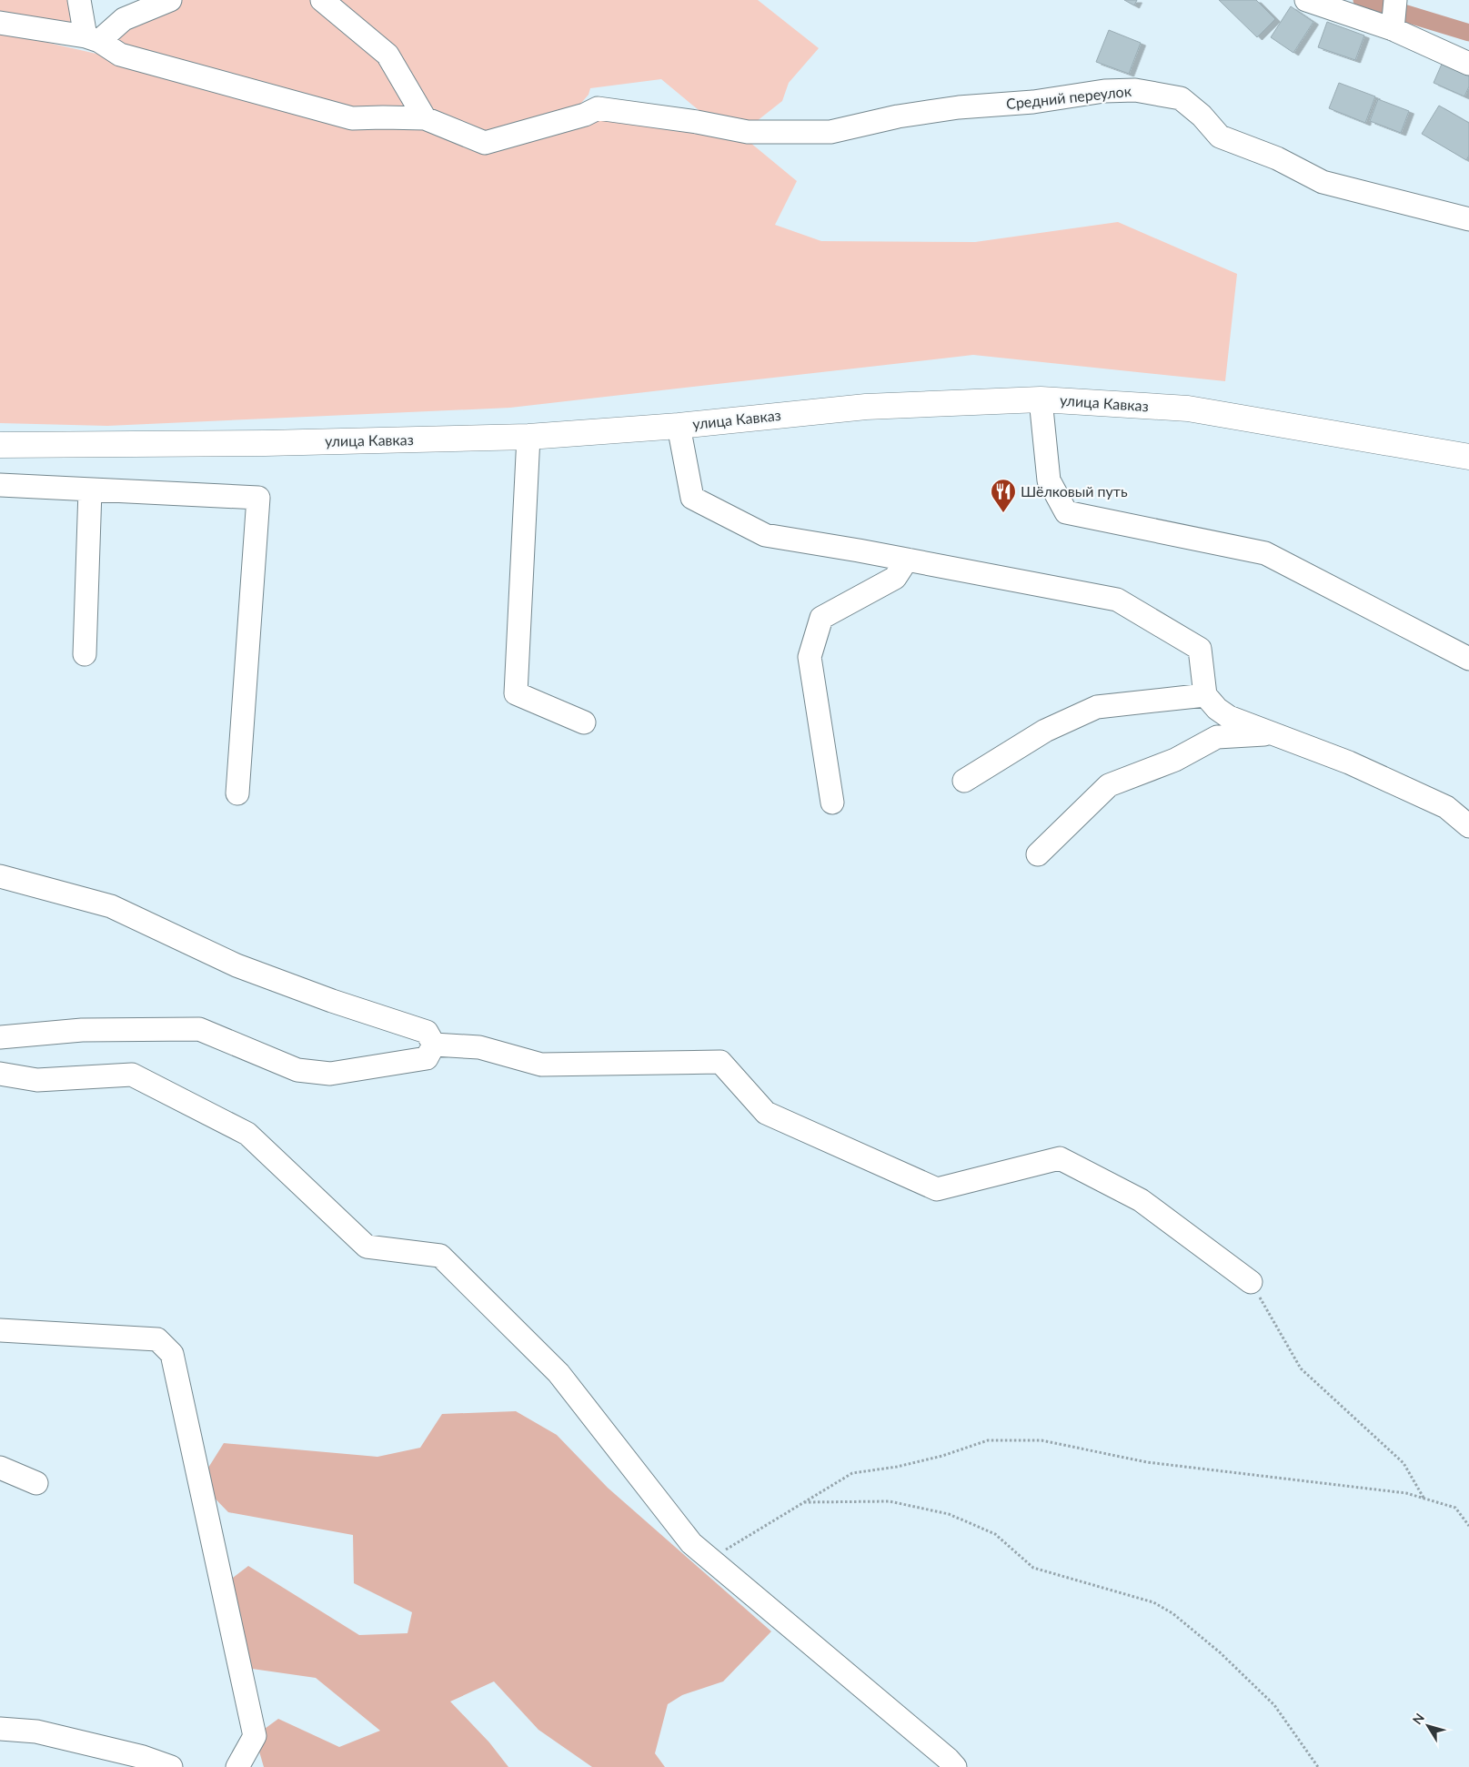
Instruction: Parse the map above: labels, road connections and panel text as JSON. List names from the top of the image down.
{
  "streets": {
    "highway": ["улица Кавказ"],
    "street": ["Средний переулок"]
  },
  "places": {
    "restaurant": ["Шёлковый путь"]
  },
  "north": "top left"
}
